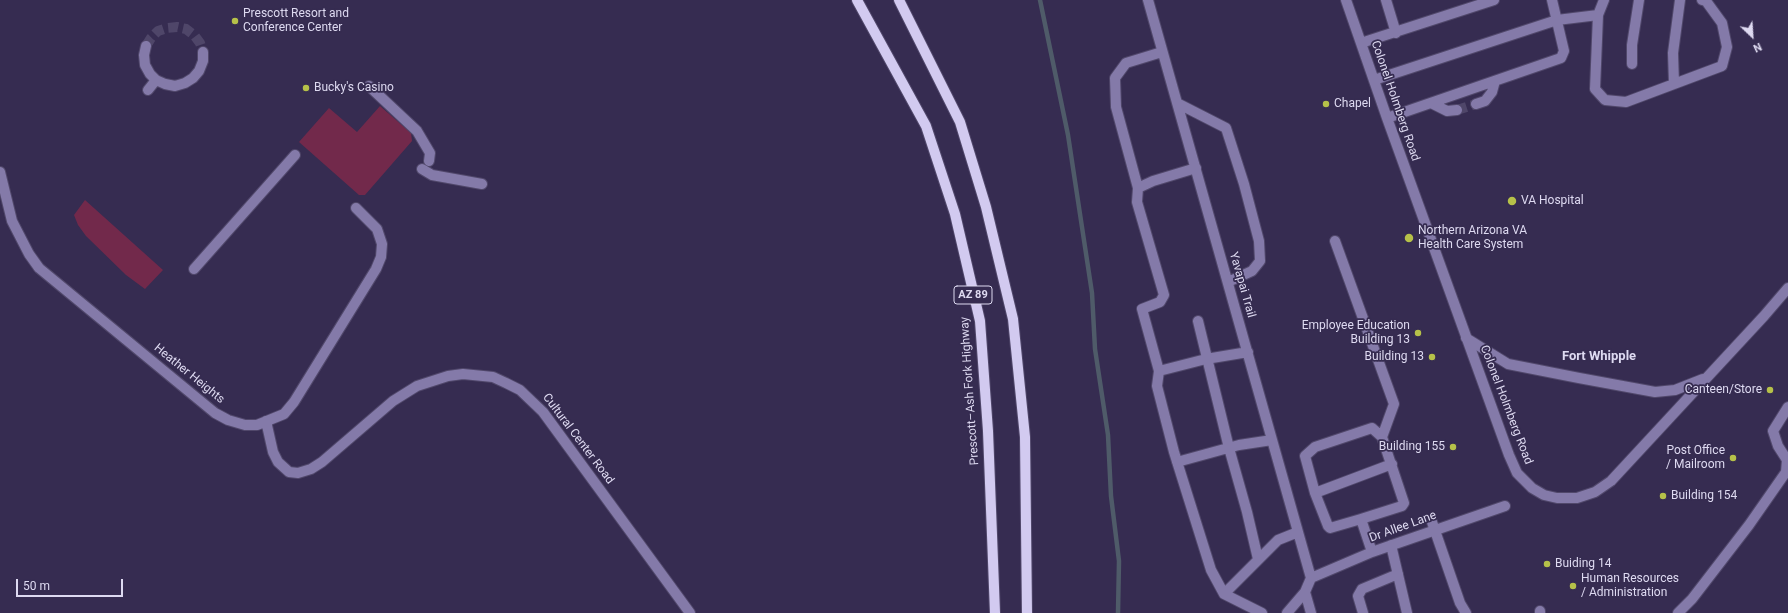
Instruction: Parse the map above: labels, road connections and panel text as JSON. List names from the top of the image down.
{
  "streets": {
    "main road": ["AZ 89", "Prescott–Ash Fork Highway"],
    "lane": [
      "Colonel Holmberg Road",
      "Yavapai Trail",
      "Heather Heights",
      "Cultural Center Road",
      "Dr Allee Lane"
    ]
  },
  "crossings": [
    ["Yavapai Trail", "Dr Allee Lane"],
    ["Heather Heights", "Cultural Center Road"]
  ],
  "districts": ["Fort Whipple"],
  "places": [
    "Prescott Resort and Conference Center",
    "Bucky's Casino",
    "Chapel",
    "VA Hospital",
    "Northern Arizona VA Health Care System",
    "Employee Education Building 13",
    "Building 13",
    "Canteen/Store",
    "Building 155",
    "Post Office / Mailroom",
    "Building 154",
    "Buiding 14",
    "Human Resources / Administration"
  ],
  "scale_bar": "50 m",
  "north": "bottom right"
}
